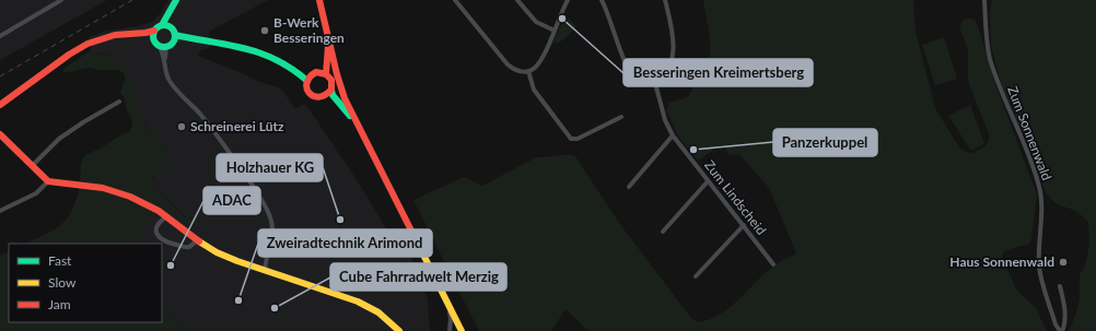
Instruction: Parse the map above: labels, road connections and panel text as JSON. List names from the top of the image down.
{
  "streets": {
    "street": ["Zum Sonnenwald", "Zum Lindscheid"]
  },
  "places": [
    "Besseringen Kreimertsberg",
    "B-Werk Besseringen",
    "Schreinerei Lütz",
    "Panzerkuppel",
    "Holzhauer KG",
    "Haus Sonnenwald",
    "ADAC",
    "Zweiradtechnik Arimond",
    "Cube Fahrradwelt Merzig"
  ],
  "legend": ["Fast", "Slow", "Jam"]
}
